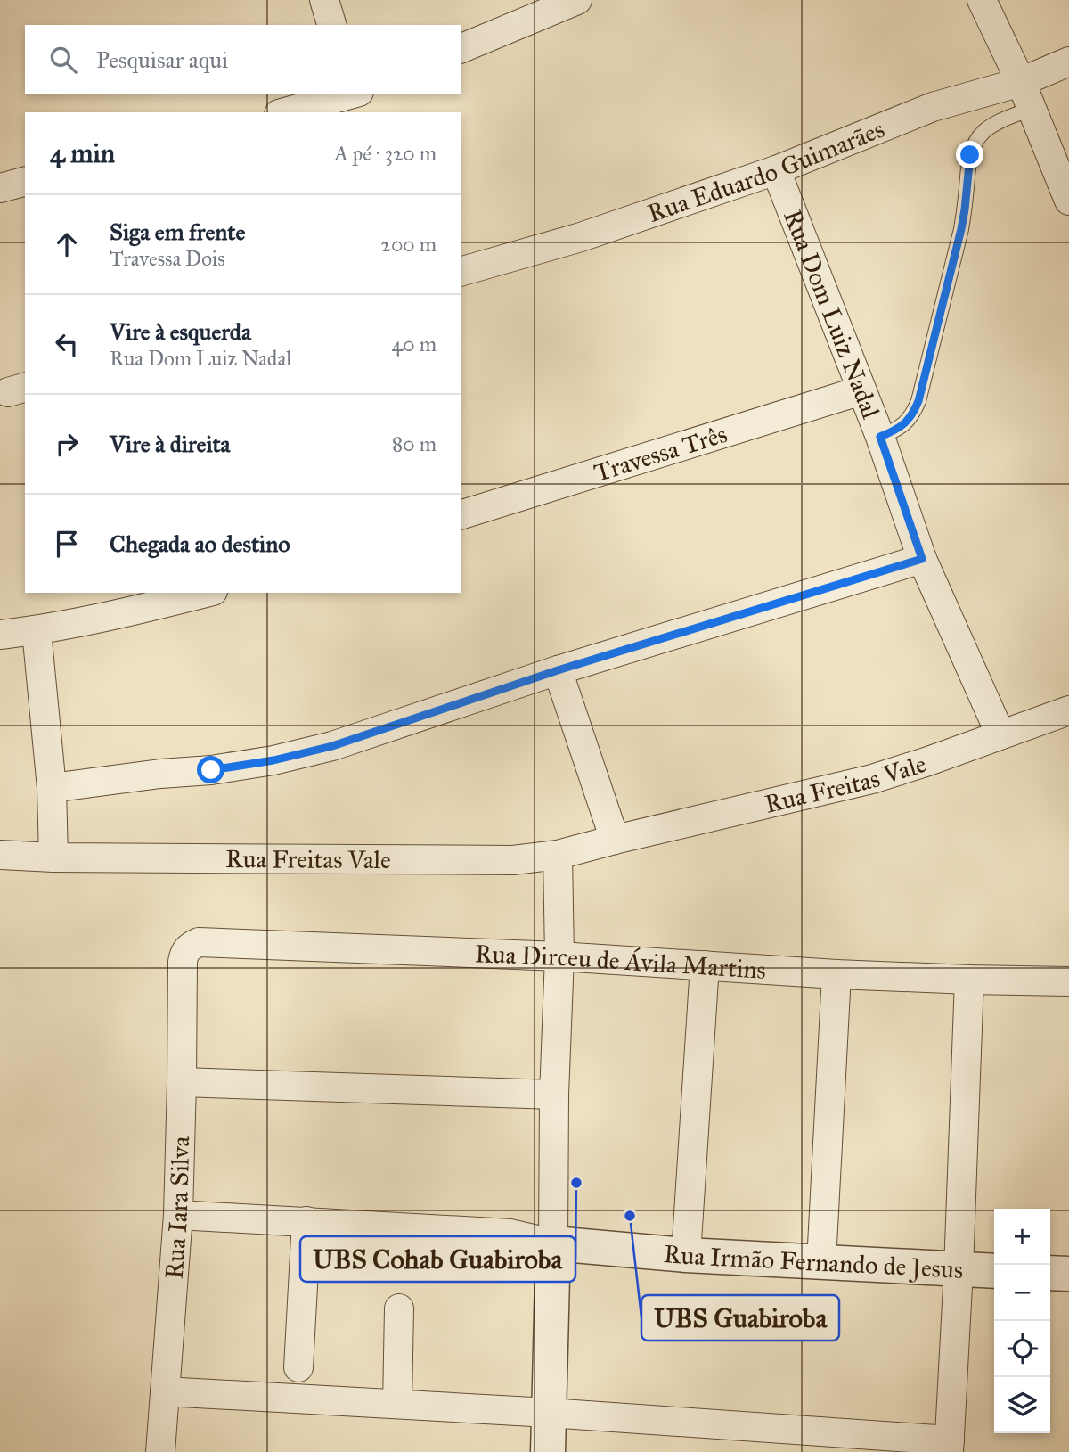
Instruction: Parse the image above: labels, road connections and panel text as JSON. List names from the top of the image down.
{
  "streets": {
    "street": [
      "Rua Eduardo Guimarães",
      "Rua Dom Luiz Nadal",
      "Travessa Três",
      "Rua Freitas Vale",
      "Rua Dirceu de Ávila Martins",
      "Rua Iara Silva",
      "Rua Irmão Fernando de Jesus"
    ]
  },
  "crossings": [
    ["Rua Eduardo Guimarães", "Rua Dom Luiz Nadal"],
    ["Rua Dom Luiz Nadal", "Travessa Três"],
    ["Rua Dom Luiz Nadal", "Rua Freitas Vale"],
    ["Rua Dirceu de Ávila Martins", "Rua Iara Silva"]
  ],
  "places": ["UBS Cohab Guabiroba", "UBS Guabiroba"],
  "page": {
    "search": "Pesquisar aqui",
    "heading": ["4 min", "A pé · 320 m"],
    "list": [
      ["Siga em frente", "Travessa Dois", "200 m"],
      ["Vire à esquerda", "Rua Dom Luiz Nadal", "40 m"],
      ["Vire à direita", "80 m"],
      "Chegada ao destino"
    ],
    "map_buttons": ["+", "−"]
  }
}
